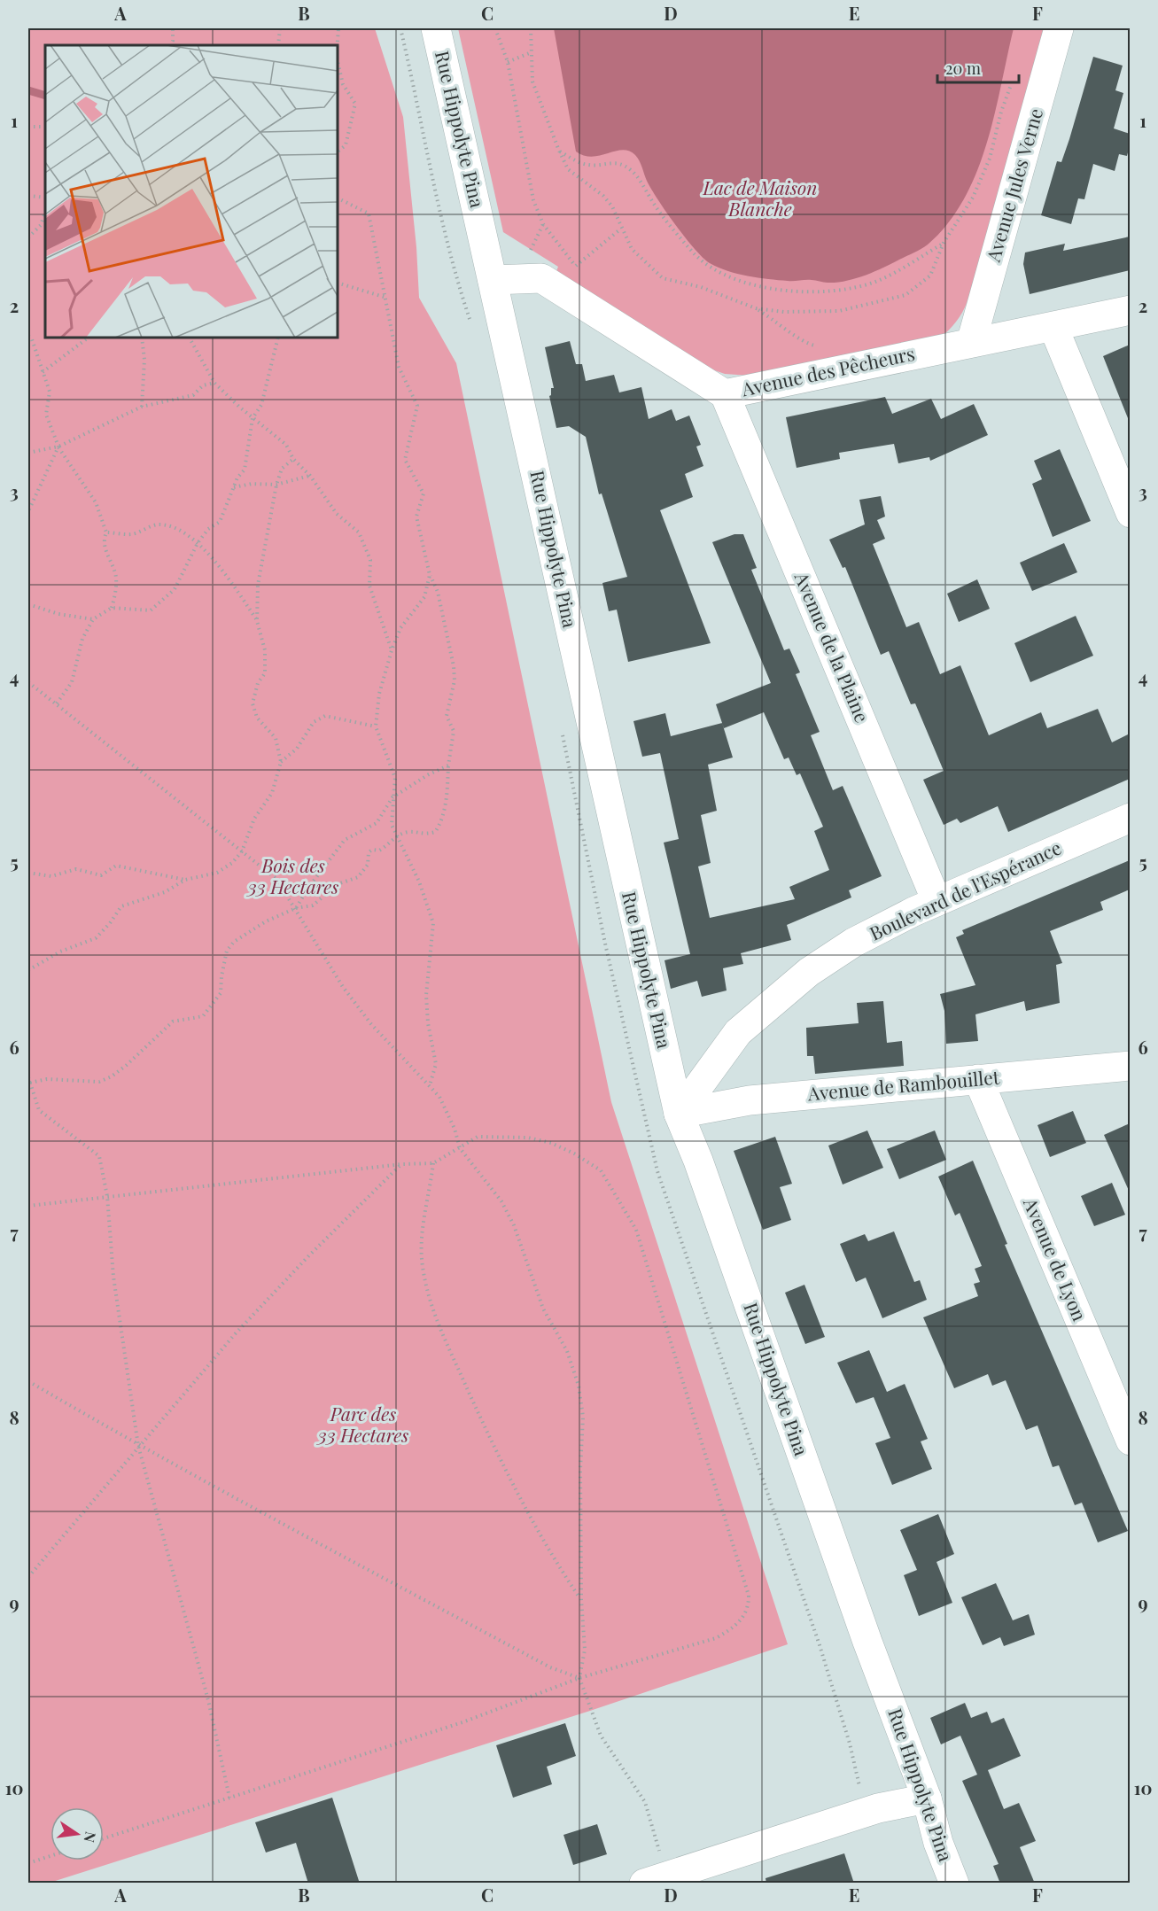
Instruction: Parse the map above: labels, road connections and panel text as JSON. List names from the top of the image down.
{
  "streets": {
    "street": [
      "Rue Hippolyte Pina",
      "Avenue Jules Verne",
      "Avenue des Pêcheurs",
      "Avenue de la Plaine",
      "Boulevard de l'Espérance",
      "Avenue de Rambouillet",
      "Avenue de Lyon"
    ]
  },
  "crossings": [
    ["Rue Hippolyte Pina", "Avenue des Pêcheurs"],
    ["Rue Hippolyte Pina", "Boulevard de l'Espérance"],
    ["Rue Hippolyte Pina", "Avenue de Rambouillet"],
    ["Avenue Jules Verne", "Avenue des Pêcheurs"],
    ["Avenue des Pêcheurs", "Avenue de la Plaine"],
    ["Avenue de la Plaine", "Boulevard de l'Espérance"],
    ["Boulevard de l'Espérance", "Avenue de Rambouillet"],
    ["Avenue de Rambouillet", "Avenue de Lyon"]
  ],
  "parks": ["Lac de Maison Blanche", "Bois des 33 Hectares", "Parc des 33 Hectares"],
  "scale_bar": "20 m",
  "north": "right",
  "grid": {
    "columns": [
      "A",
      "B",
      "C",
      "D",
      "E",
      "F"
    ],
    "rows": [
      "1",
      "2",
      "3",
      "4",
      "5",
      "6",
      "7",
      "8",
      "9",
      "10"
    ]
  }
}
